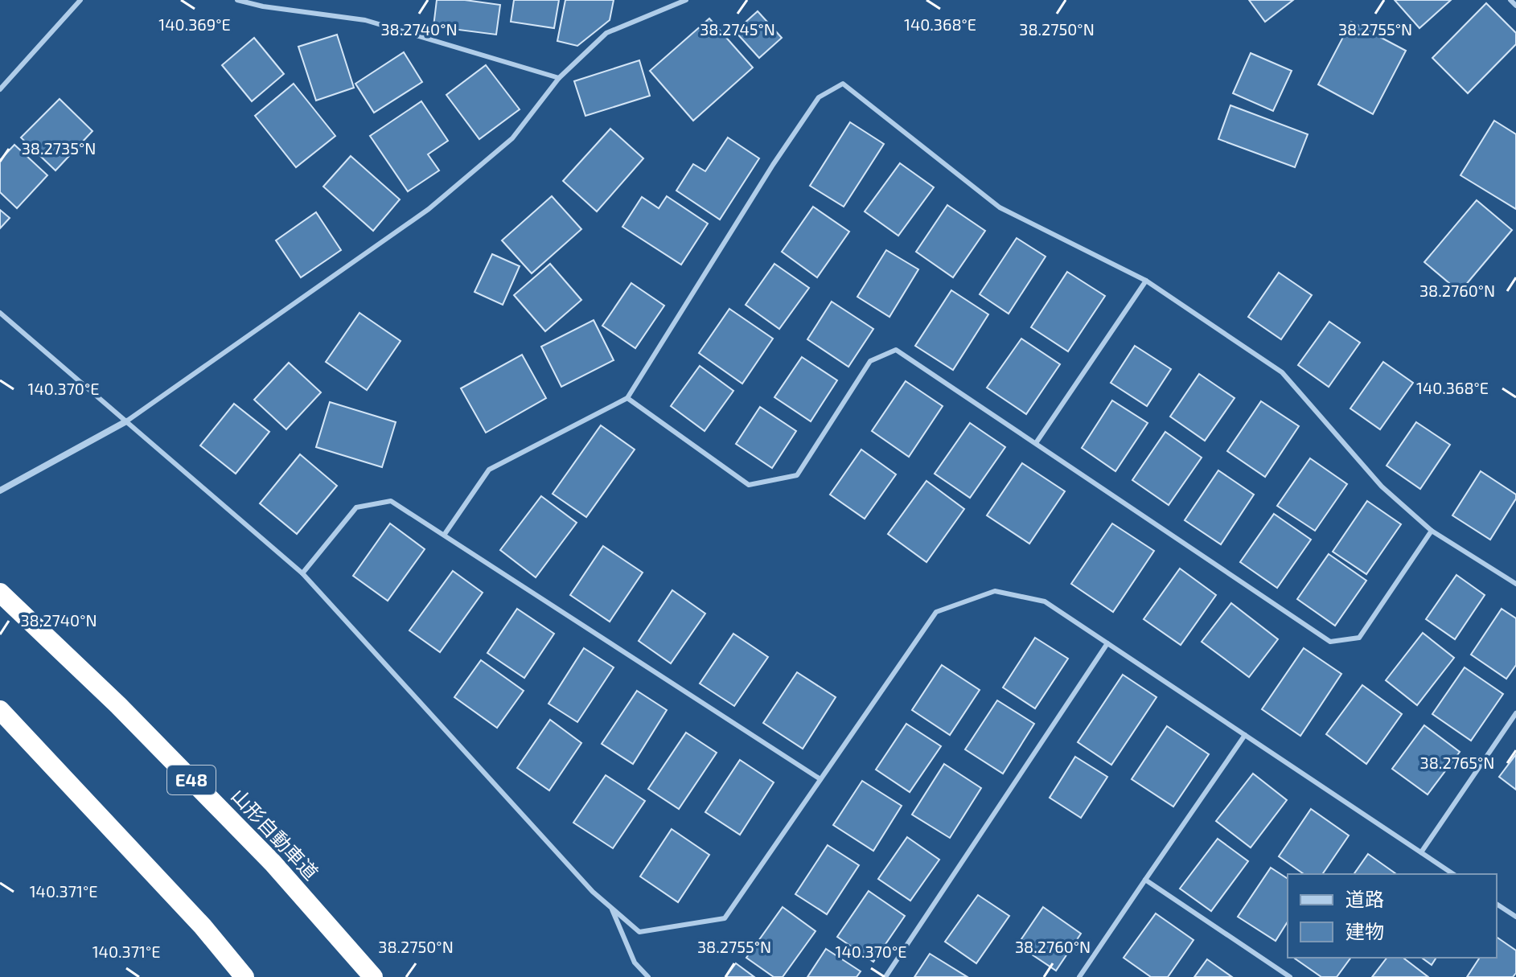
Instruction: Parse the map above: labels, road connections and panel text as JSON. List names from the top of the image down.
{
  "streets": {
    "highway": ["E48", "山形自動車道"]
  },
  "legend": ["道路", "建物"],
  "coordinates": [
    "140.368°E",
    "140.369°E",
    "38.2740°N",
    "38.2745°N",
    "38.2750°N",
    "38.2755°N",
    "38.2735°N",
    "38.2760°N",
    "140.370°E",
    "38.2765°N",
    "140.371°E"
  ]
}
